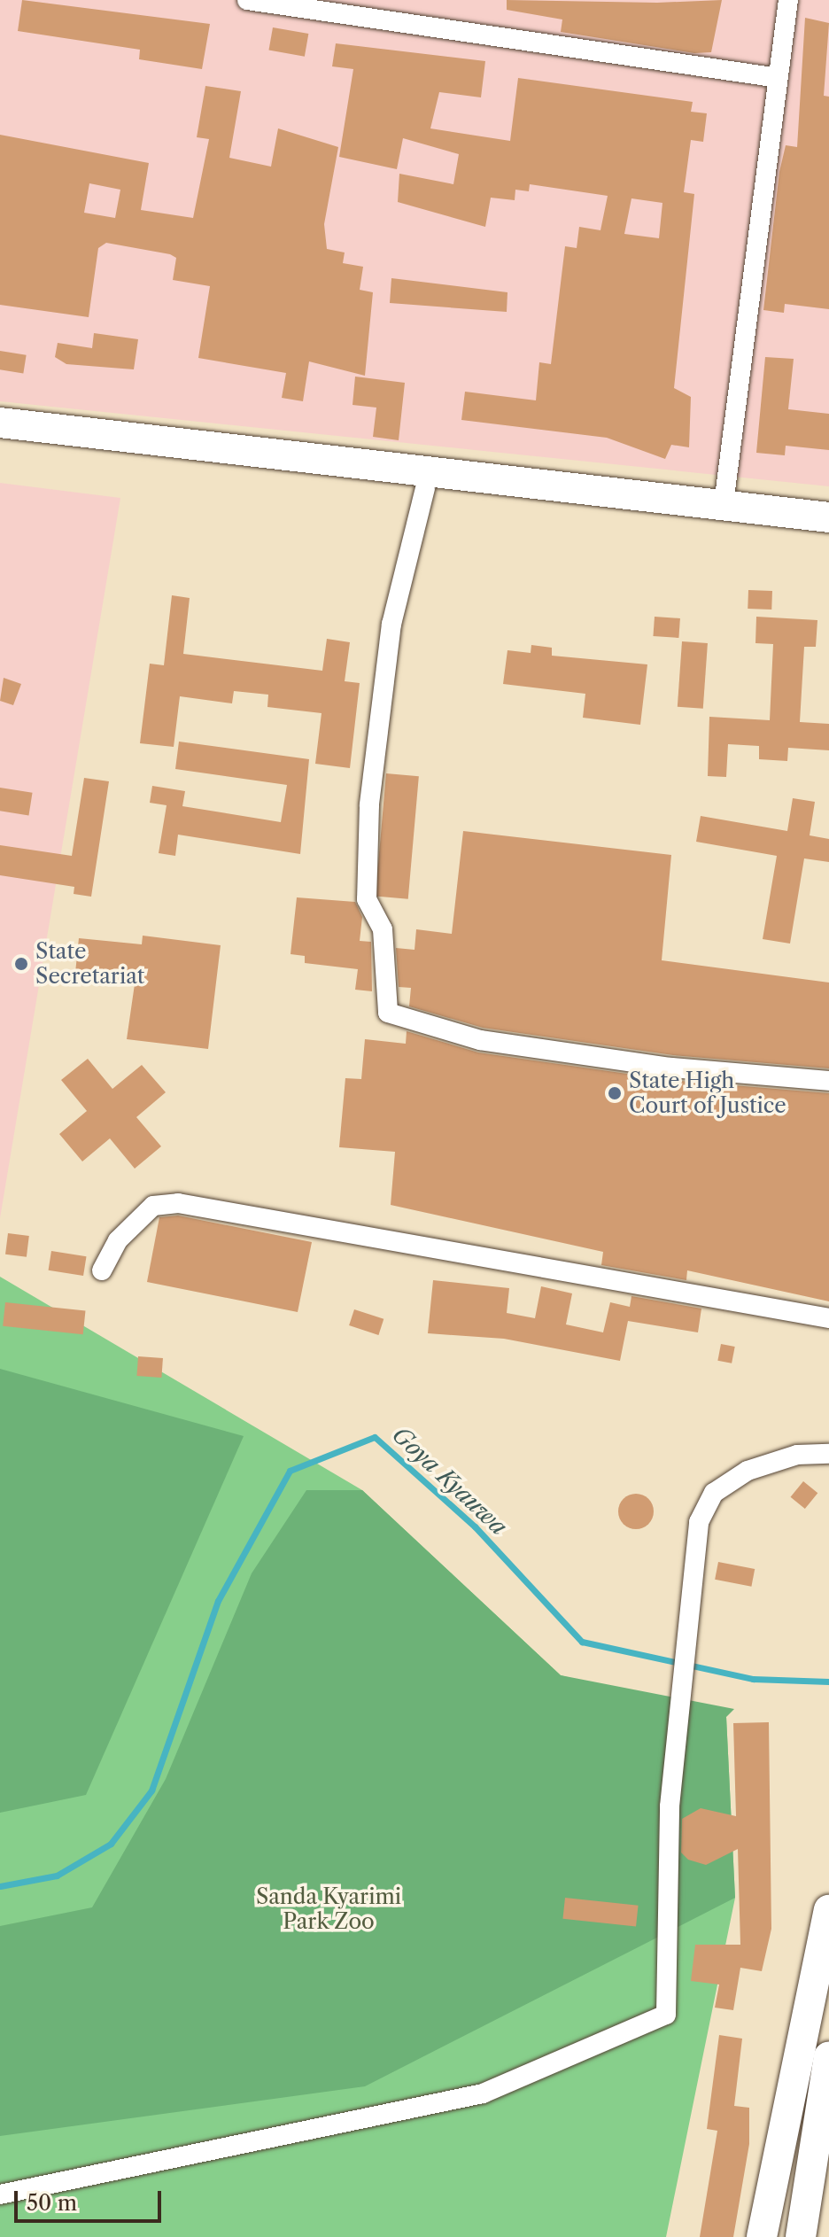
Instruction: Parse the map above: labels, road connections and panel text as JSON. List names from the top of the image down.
{
  "water": ["Goya Kyauwa"],
  "parks": ["Sanda Kyarimi Park Zoo"],
  "places": ["State Secretariat", "State High Court of Justice"],
  "scale_bar": "50 m"
}
